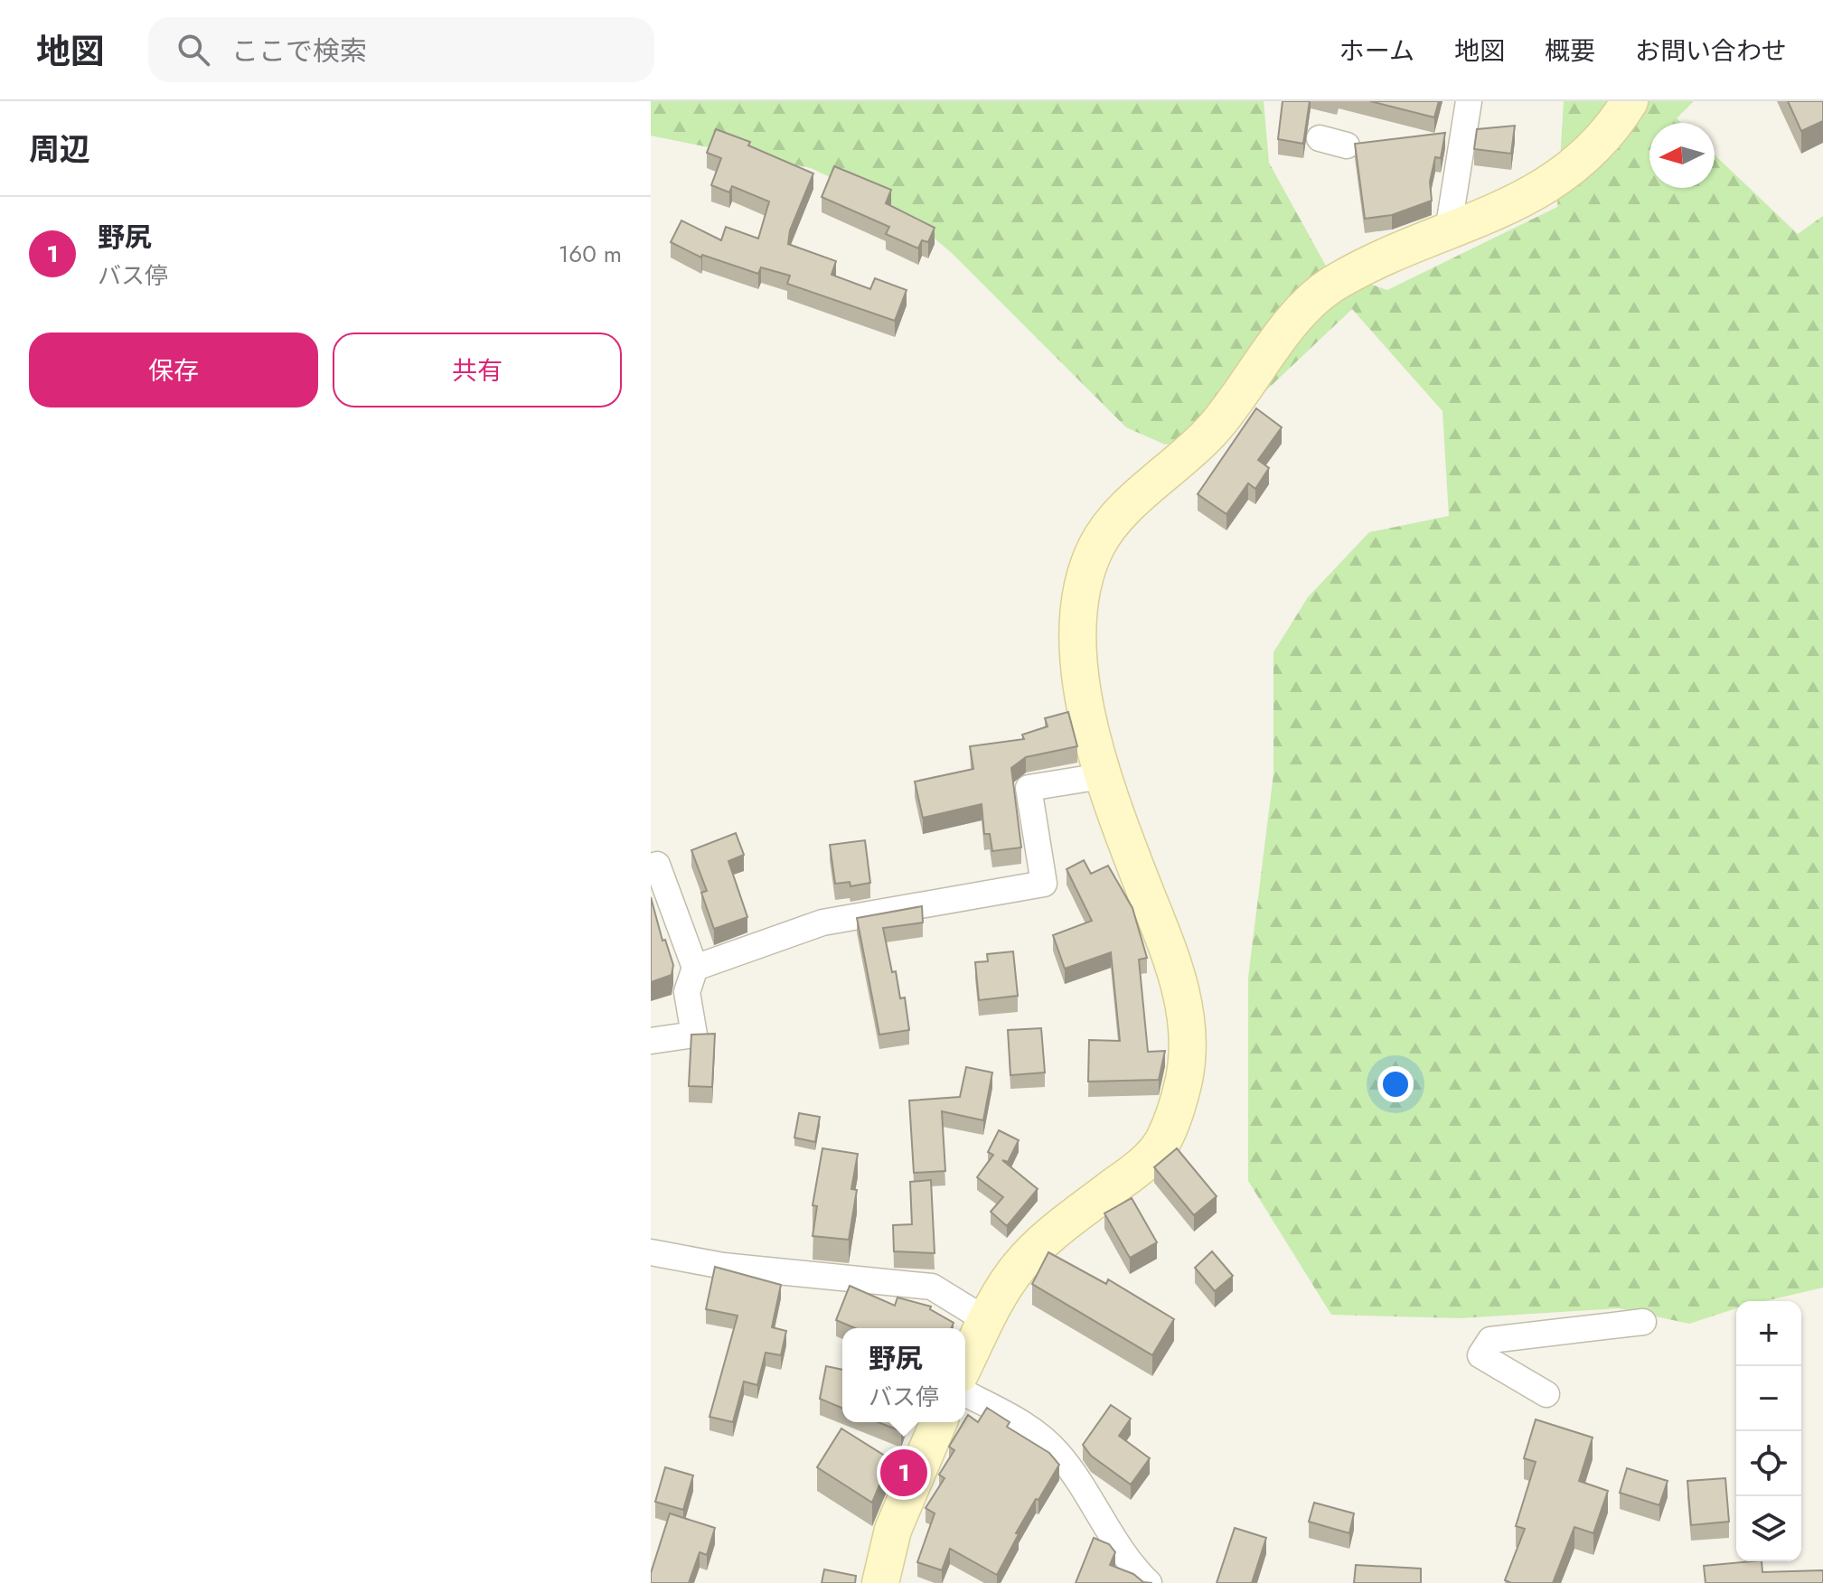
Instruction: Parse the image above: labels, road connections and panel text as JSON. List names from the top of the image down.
{
  "north": "left",
  "page": {
    "header": "地図",
    "search": "ここで検索",
    "nav": [
      "ホーム",
      "地図",
      "概要",
      "お問い合わせ"
    ],
    "heading": "周辺",
    "list": [
      {
        "mark": "1",
        "name": "野尻",
        "note": "バス停",
        "value": "160 m"
      }
    ],
    "buttons": ["保存", "共有"],
    "map_buttons": ["+", "−"],
    "popup": ["野尻", "バス停"],
    "pins": "1"
  }
}
